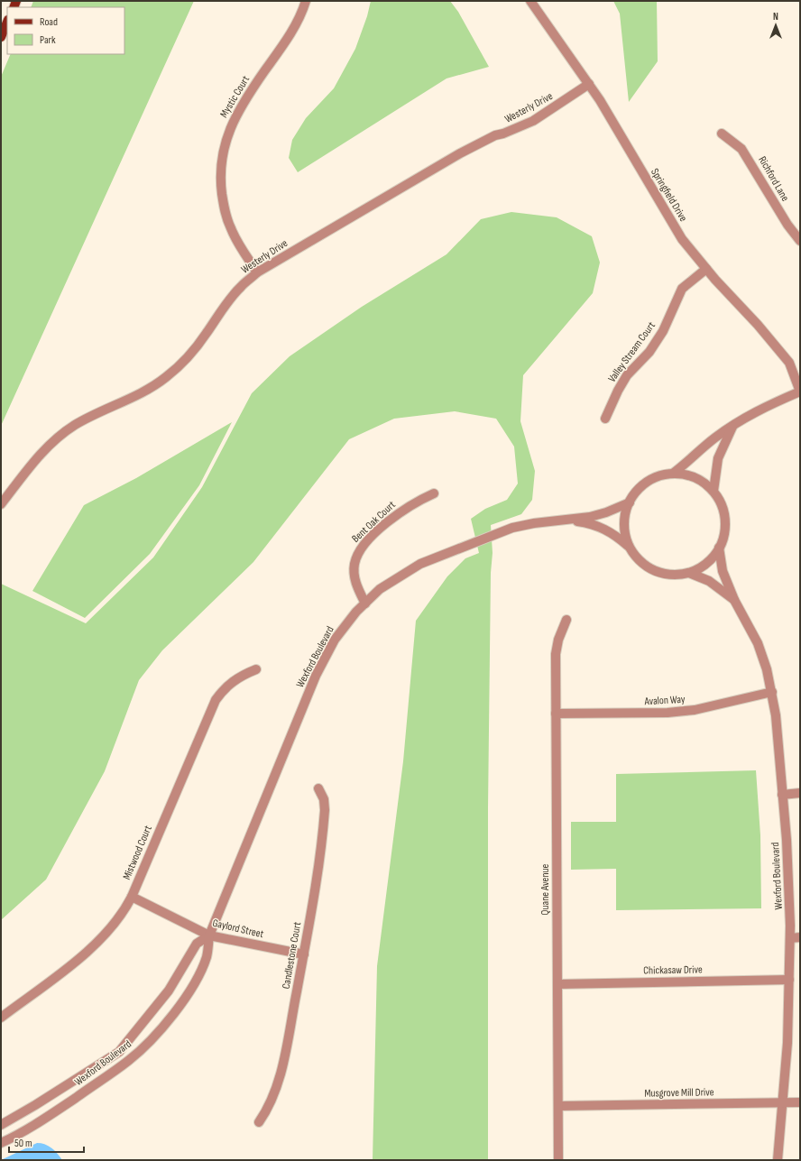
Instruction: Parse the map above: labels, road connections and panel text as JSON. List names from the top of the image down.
{
  "streets": {
    "street": [
      "Mystic Court",
      "Westerly Drive",
      "Richford Lane",
      "Springfield Drive",
      "Valley Stream Court",
      "Bent Oak Court",
      "Wexford Boulevard",
      "Avalon Way",
      "Mistwood Court",
      "Quane Avenue",
      "Gaylord Street",
      "Candlestone Court",
      "Chickasaw Drive",
      "Musgrove Mill Drive"
    ]
  },
  "crossings": [
    ["Mystic Court", "Westerly Drive"],
    ["Westerly Drive", "Springfield Drive"],
    ["Springfield Drive", "Valley Stream Court"],
    ["Bent Oak Court", "Wexford Boulevard"],
    ["Wexford Boulevard", "Avalon Way"],
    ["Wexford Boulevard", "Gaylord Street"],
    ["Wexford Boulevard", "Chickasaw Drive"],
    ["Wexford Boulevard", "Musgrove Mill Drive"],
    ["Avalon Way", "Quane Avenue"],
    ["Mistwood Court", "Gaylord Street"],
    ["Quane Avenue", "Chickasaw Drive"],
    ["Quane Avenue", "Musgrove Mill Drive"],
    ["Gaylord Street", "Candlestone Court"]
  ],
  "legend": ["Road", "Park"],
  "scale_bar": "50 m",
  "north": "top"
}
